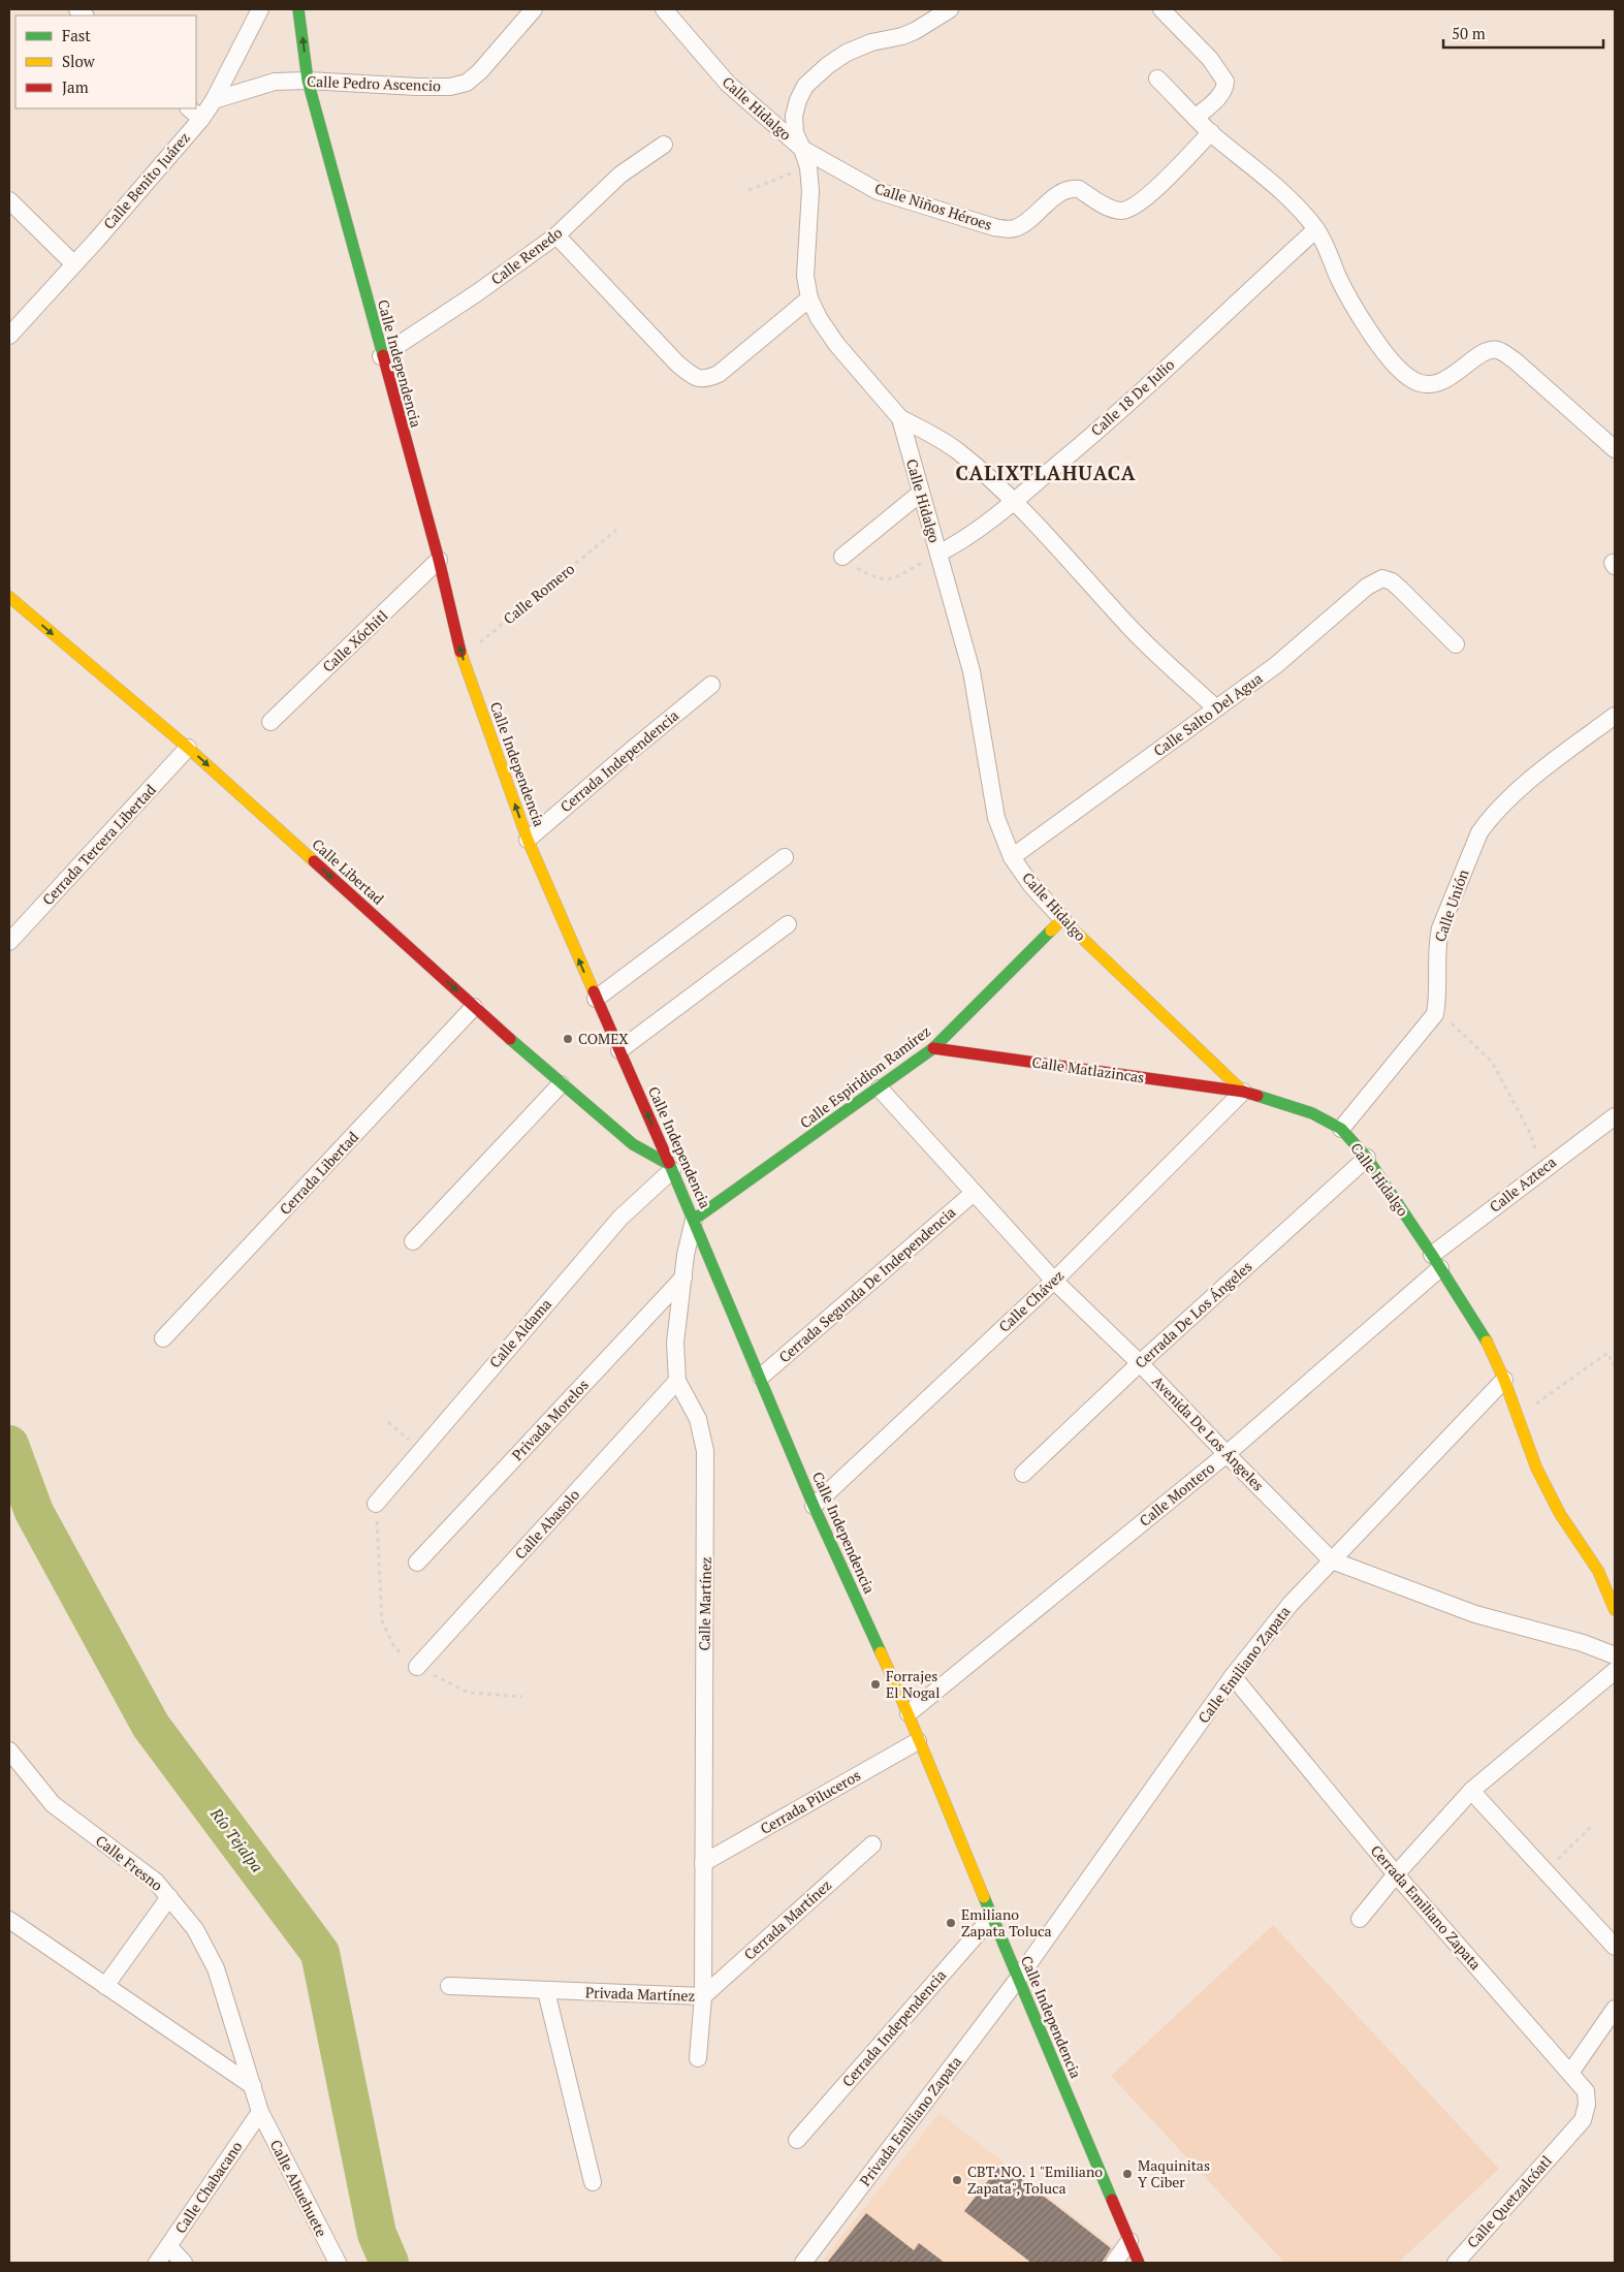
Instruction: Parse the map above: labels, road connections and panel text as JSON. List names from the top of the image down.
{
  "streets": {
    "main road": [
      "Calle Hidalgo",
      "Calle Independencia",
      "Calle Libertad",
      "Calle Matlazincas",
      "Calle Espiridion Ramírez"
    ],
    "street": [
      "Calle Pedro Ascencio",
      "Calle Benito Juárez",
      "Calle Niños Héroes",
      "Calle Renedo",
      "Calle 18 De Julio",
      "Calle Xóchitl",
      "Calle Salto Del Agua",
      "Cerrada Independencia",
      "Cerrada Tercera Libertad",
      "Calle Unión",
      "Cerrada Libertad",
      "Calle Azteca",
      "Cerrada Segunda De Independencia",
      "Calle Chávez",
      "Cerrada De Los Ángeles",
      "Calle Aldama",
      "Privada Morelos",
      "Avenida De Los Ángeles",
      "Calle Montero",
      "Calle Abasolo",
      "Calle Martínez",
      "Calle Emiliano Zapata",
      "Cerrada Piluceros",
      "Calle Fresno",
      "Cerrada Emiliano Zapata",
      "Cerrada Martínez",
      "Privada Martínez",
      "Privada Emiliano Zapata",
      "Calle Chabacano",
      "Calle Ahuehuete",
      "Calle Quetzalcóatl"
    ],
    "path": ["Calle Romero"]
  },
  "crossings": [
    ["Calle Pedro Ascencio", "Calle Benito Juárez"],
    ["Calle Pedro Ascencio", "Calle Independencia"],
    ["Calle Hidalgo", "Calle Niños Héroes"],
    ["Calle Hidalgo", "Calle 18 De Julio"],
    ["Calle Hidalgo", "Calle Salto Del Agua"],
    ["Calle Hidalgo", "Calle Matlazincas"],
    ["Calle Hidalgo", "Calle Espiridion Ramírez"],
    ["Calle Hidalgo", "Calle Azteca"],
    ["Calle Hidalgo", "Calle Chávez"],
    ["Calle Hidalgo", "Cerrada De Los Ángeles"],
    ["Calle Hidalgo", "Calle Montero"],
    ["Calle Hidalgo", "Calle Emiliano Zapata"],
    ["Calle Renedo", "Calle Independencia"],
    ["Calle Independencia", "Calle Romero"],
    ["Calle Independencia", "Calle Xóchitl"],
    ["Calle Independencia", "Cerrada Independencia"],
    ["Calle Independencia", "Calle Libertad"],
    ["Calle Independencia", "Calle Espiridion Ramírez"],
    ["Calle Independencia", "Cerrada Segunda De Independencia"],
    ["Calle Independencia", "Calle Chávez"],
    ["Calle Independencia", "Calle Aldama"],
    ["Calle Independencia", "Calle Montero"],
    ["Calle Independencia", "Calle Martínez"],
    ["Calle Independencia", "Calle Emiliano Zapata"],
    ["Calle Independencia", "Cerrada Piluceros"],
    ["Calle Independencia", "Privada Emiliano Zapata"],
    ["Cerrada Tercera Libertad", "Calle Libertad"],
    ["Calle Libertad", "Cerrada Libertad"],
    ["Calle Libertad", "Calle Aldama"],
    ["Calle Matlazincas", "Calle Espiridion Ramírez"],
    ["Calle Matlazincas", "Calle Chávez"],
    ["Calle Espiridion Ramírez", "Avenida De Los Ángeles"],
    ["Calle Espiridion Ramírez", "Calle Martínez"],
    ["Calle Azteca", "Calle Montero"],
    ["Cerrada Segunda De Independencia", "Avenida De Los Ángeles"],
    ["Calle Chávez", "Avenida De Los Ángeles"],
    ["Cerrada De Los Ángeles", "Avenida De Los Ángeles"],
    ["Privada Morelos", "Calle Martínez"],
    ["Avenida De Los Ángeles", "Calle Montero"],
    ["Avenida De Los Ángeles", "Calle Emiliano Zapata"],
    ["Calle Abasolo", "Calle Martínez"],
    ["Calle Martínez", "Cerrada Piluceros"],
    ["Calle Martínez", "Cerrada Martínez"],
    ["Calle Martínez", "Privada Martínez"],
    ["Calle Emiliano Zapata", "Cerrada Emiliano Zapata"],
    ["Calle Emiliano Zapata", "Privada Emiliano Zapata"],
    ["Calle Fresno", "Calle Chabacano"],
    ["Calle Fresno", "Calle Ahuehuete"],
    ["Cerrada Emiliano Zapata", "Calle Quetzalcóatl"],
    ["Cerrada Martínez", "Privada Martínez"],
    ["Calle Chabacano", "Calle Ahuehuete"]
  ],
  "one_way": ["Calle Libertad"],
  "districts": ["CALIXTLAHUACA"],
  "water": ["Río Tejalpa"],
  "places": [
    "COMEX",
    "Forrajes El Nogal",
    "Emiliano Zapata Toluca",
    "Maquinitas Y Ciber",
    "CBT. NO. 1 \"Emiliano Zapata\", Toluca"
  ],
  "legend": ["Fast", "Slow", "Jam"],
  "scale_bar": "50 m"
}
